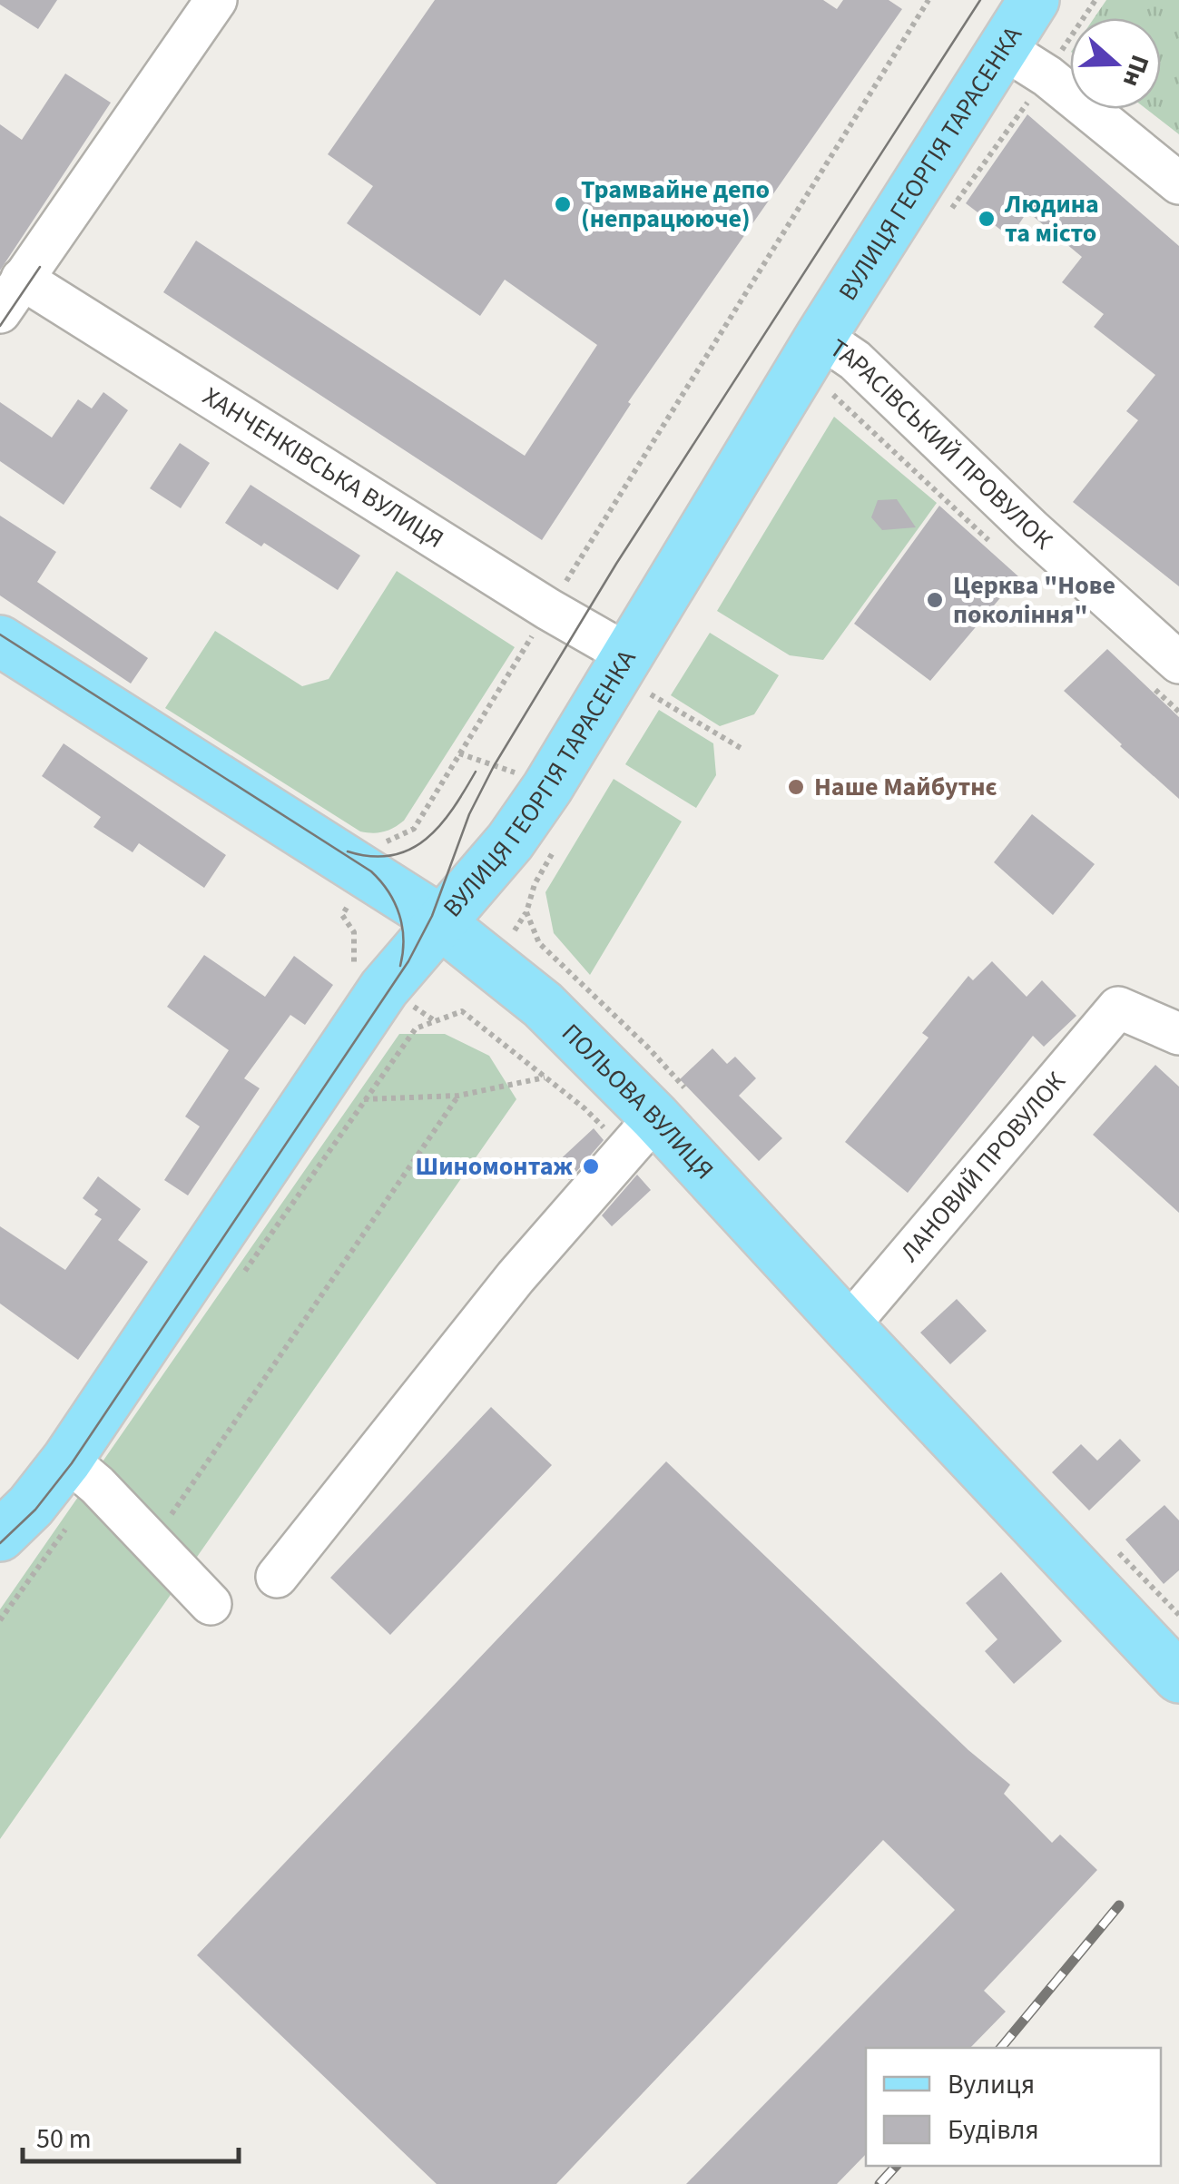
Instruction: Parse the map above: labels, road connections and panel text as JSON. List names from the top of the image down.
{
  "streets": {
    "main road": ["ВУЛИЦЯ ГЕОРГІЯ ТАРАСЕНКА", "ПОЛЬОВА ВУЛИЦЯ"],
    "street": ["ТАРАСІВСЬКИЙ ПРОВУЛОК", "ХАНЧЕНКІВСЬКА ВУЛИЦЯ", "ЛАНОВИЙ ПРОВУЛОК"]
  },
  "crossings": [
    ["ВУЛИЦЯ ГЕОРГІЯ ТАРАСЕНКА", "ТАРАСІВСЬКИЙ ПРОВУЛОК"],
    ["ВУЛИЦЯ ГЕОРГІЯ ТАРАСЕНКА", "ХАНЧЕНКІВСЬКА ВУЛИЦЯ"],
    ["ВУЛИЦЯ ГЕОРГІЯ ТАРАСЕНКА", "ПОЛЬОВА ВУЛИЦЯ"],
    ["ПОЛЬОВА ВУЛИЦЯ", "ЛАНОВИЙ ПРОВУЛОК"]
  ],
  "places": [
    "Трамвайне депо (непрацююче)",
    "Людина та місто",
    "Церква \"Нове покоління\"",
    "Наше Майбутнє",
    "Шиномонтаж"
  ],
  "legend": ["Вулиця", "Будівля"],
  "scale_bar": "50 m",
  "north": "right"
}
